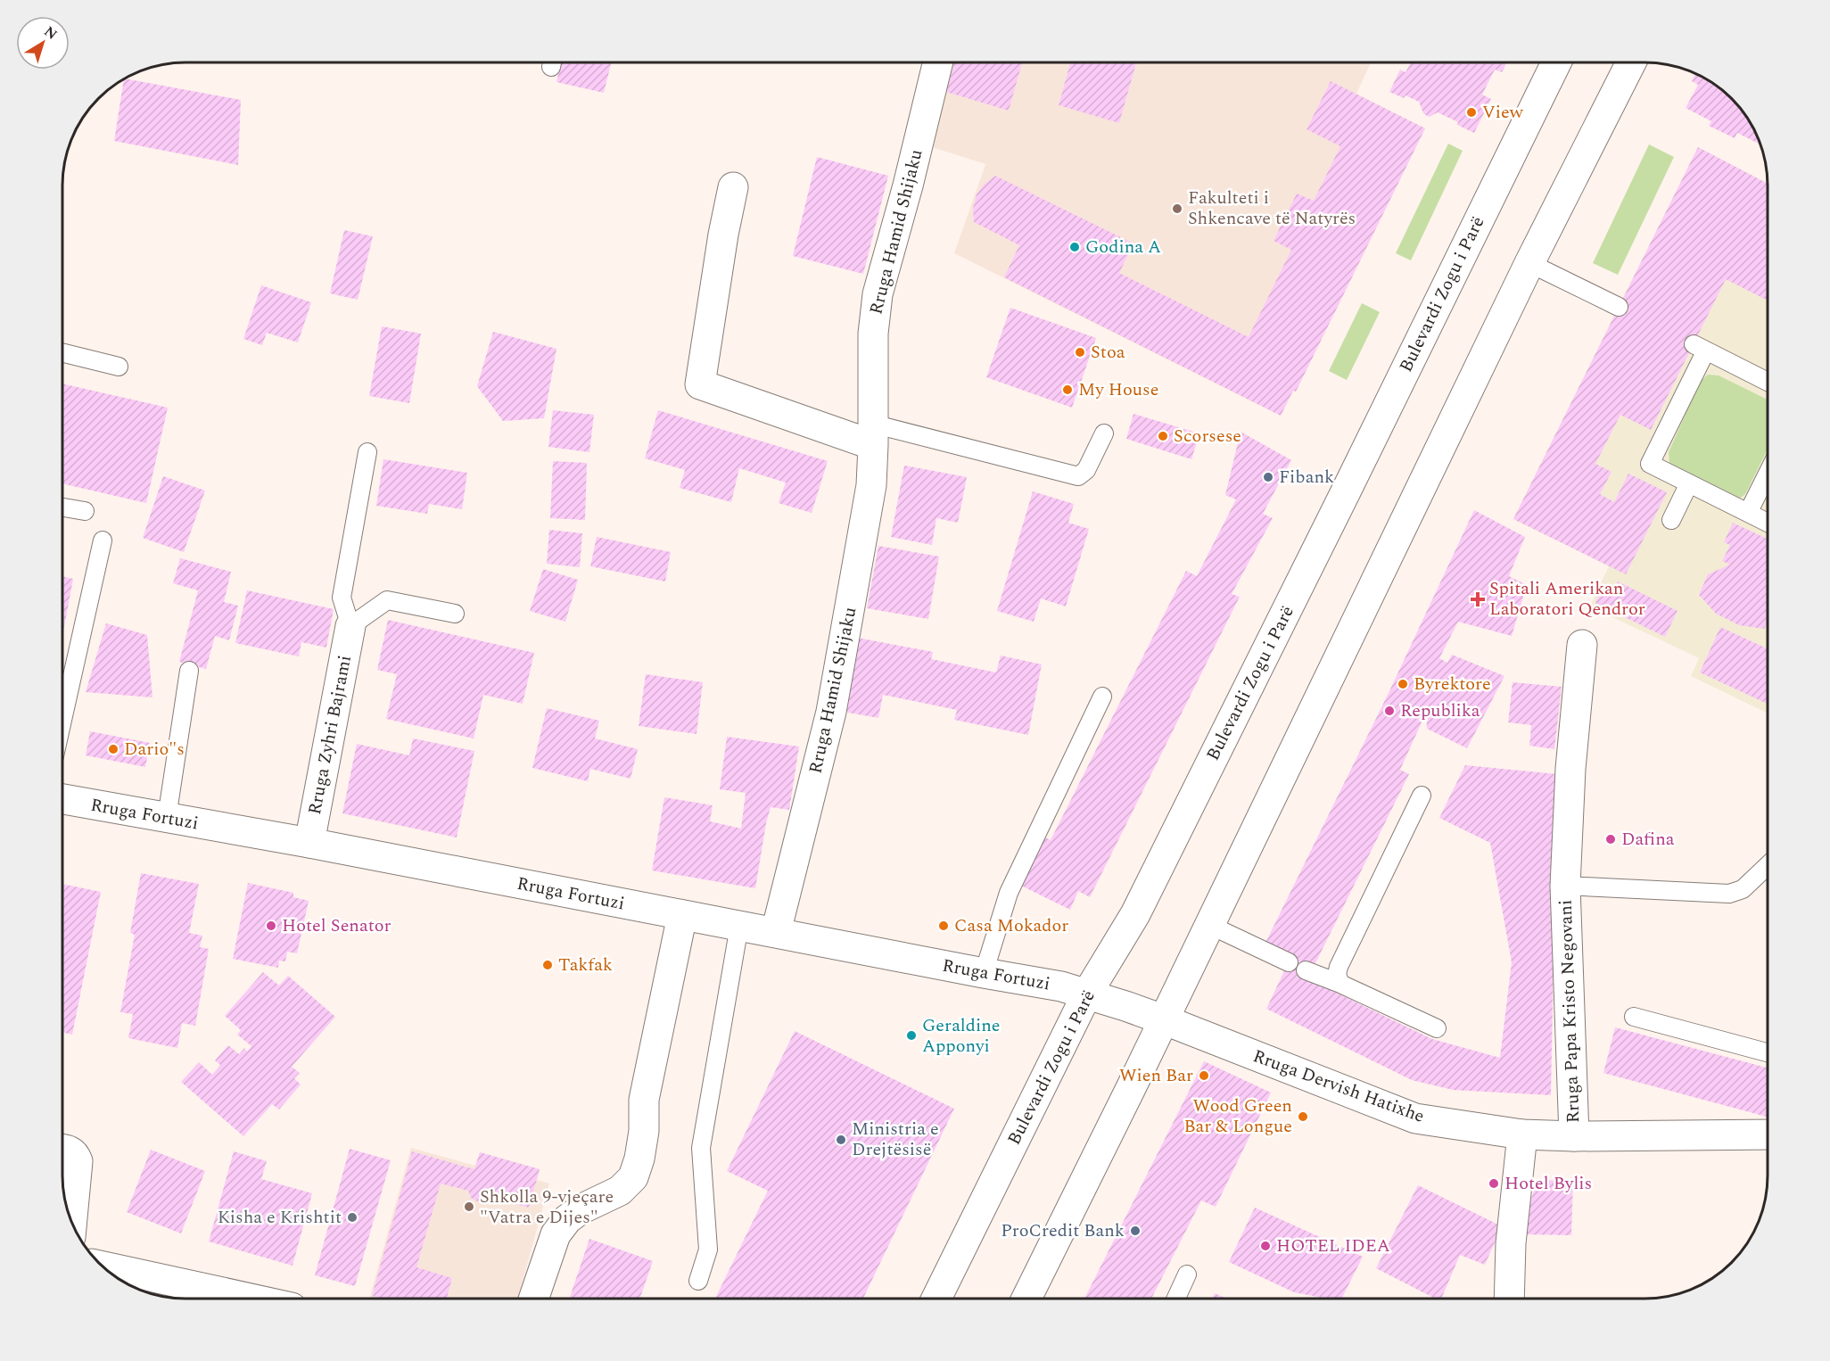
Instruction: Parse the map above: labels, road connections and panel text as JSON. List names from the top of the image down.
{
  "streets": {
    "street": [
      "Rruga Hamid Shijaku",
      "Bulevardi Zogu i Parë",
      "Rruga Zyhri Bajrami",
      "Rruga Fortuzi",
      "Rruga Papa Kristo Negovani",
      "Rruga Dervish Hatixhe"
    ]
  },
  "crossings": [
    ["Rruga Hamid Shijaku", "Rruga Fortuzi"],
    ["Bulevardi Zogu i Parë", "Rruga Fortuzi"],
    ["Rruga Zyhri Bajrami", "Rruga Fortuzi"],
    ["Rruga Fortuzi", "Rruga Dervish Hatixhe"],
    ["Rruga Papa Kristo Negovani", "Rruga Dervish Hatixhe"]
  ],
  "places": {
    "other": [
      "View",
      "Fakulteti i Shkencave të Natyrës",
      "Godina A",
      "Stoa",
      "My House",
      "Scorsese",
      "Fibank",
      "Byrektore",
      "Republika",
      "Dario\"s",
      "Dafina",
      "Hotel Senator",
      "Casa Mokador",
      "Takfak",
      "Geraldine Apponyi",
      "Wien Bar",
      "Wood Green Bar & Longue",
      "Ministria e Drejtësisë",
      "Hotel Bylis",
      "Shkolla 9-vjeçare \"Vatra e Dijes\"",
      "Kisha e Krishtit",
      "ProCredit Bank",
      "HOTEL IDEA"
    ],
    "health": ["Spitali Amerikan Laboratori Qendror"]
  },
  "north": "top right"
}
